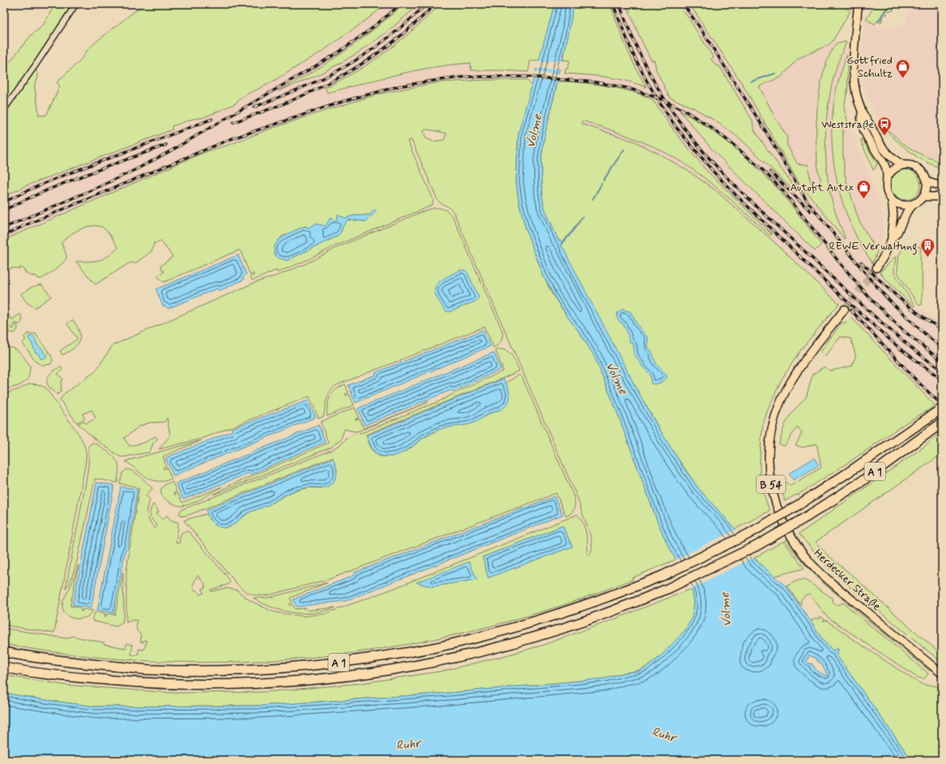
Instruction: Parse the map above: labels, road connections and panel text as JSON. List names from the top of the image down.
{
  "streets": {
    "highway": ["A 1"],
    "main road": ["B 54", "Herdecker Straße"]
  },
  "water": ["Volme", "Ruhr"],
  "places": {
    "shop": ["Gottfried Schultz", "Autofit Autex"],
    "bus stop": ["Weststraße"],
    "building": ["REWE Verwaltung"]
  }
}
